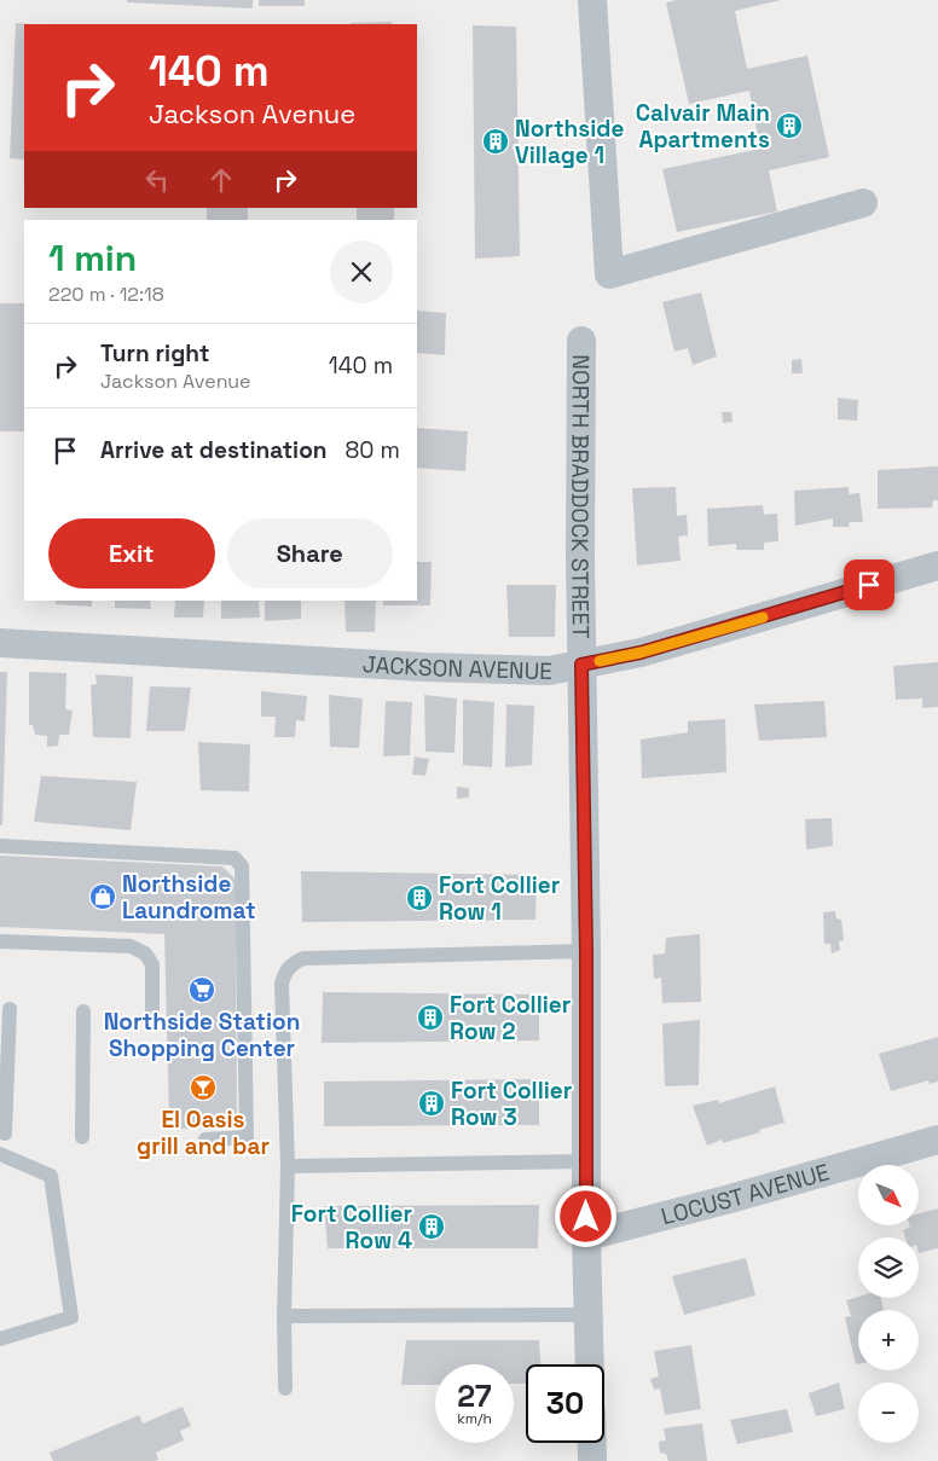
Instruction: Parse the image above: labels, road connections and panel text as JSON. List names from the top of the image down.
{
  "streets": {
    "street": ["NORTH BRADDOCK STREET", "JACKSON AVENUE", "LOCUST AVENUE"]
  },
  "crossings": [
    ["NORTH BRADDOCK STREET", "JACKSON AVENUE"],
    ["NORTH BRADDOCK STREET", "LOCUST AVENUE"]
  ],
  "places": {
    "building": [
      "Calvair Main Apartments",
      "Northside Village 1",
      "Fort Collier Row 1",
      "Fort Collier Row 2",
      "Fort Collier Row 3",
      "Fort Collier Row 4"
    ],
    "shop": ["Northside Laundromat"],
    "supermarket": ["Northside Station Shopping Center"],
    "bar": ["El Oasis grill and bar"]
  },
  "north": "bottom right",
  "page": {
    "turn": ["140 m", "Jackson Avenue"],
    "heading": ["1 min", "220 m · 12:18"],
    "list": [
      {
        "name": "Turn right",
        "note": "Jackson Avenue",
        "value": "140 m"
      },
      {
        "name": "Arrive at destination",
        "value": "80 m"
      }
    ],
    "buttons": ["Exit", "Share"],
    "map_buttons": ["+", "−"],
    "speed": "27 km/h",
    "limit": "30"
  }
}
